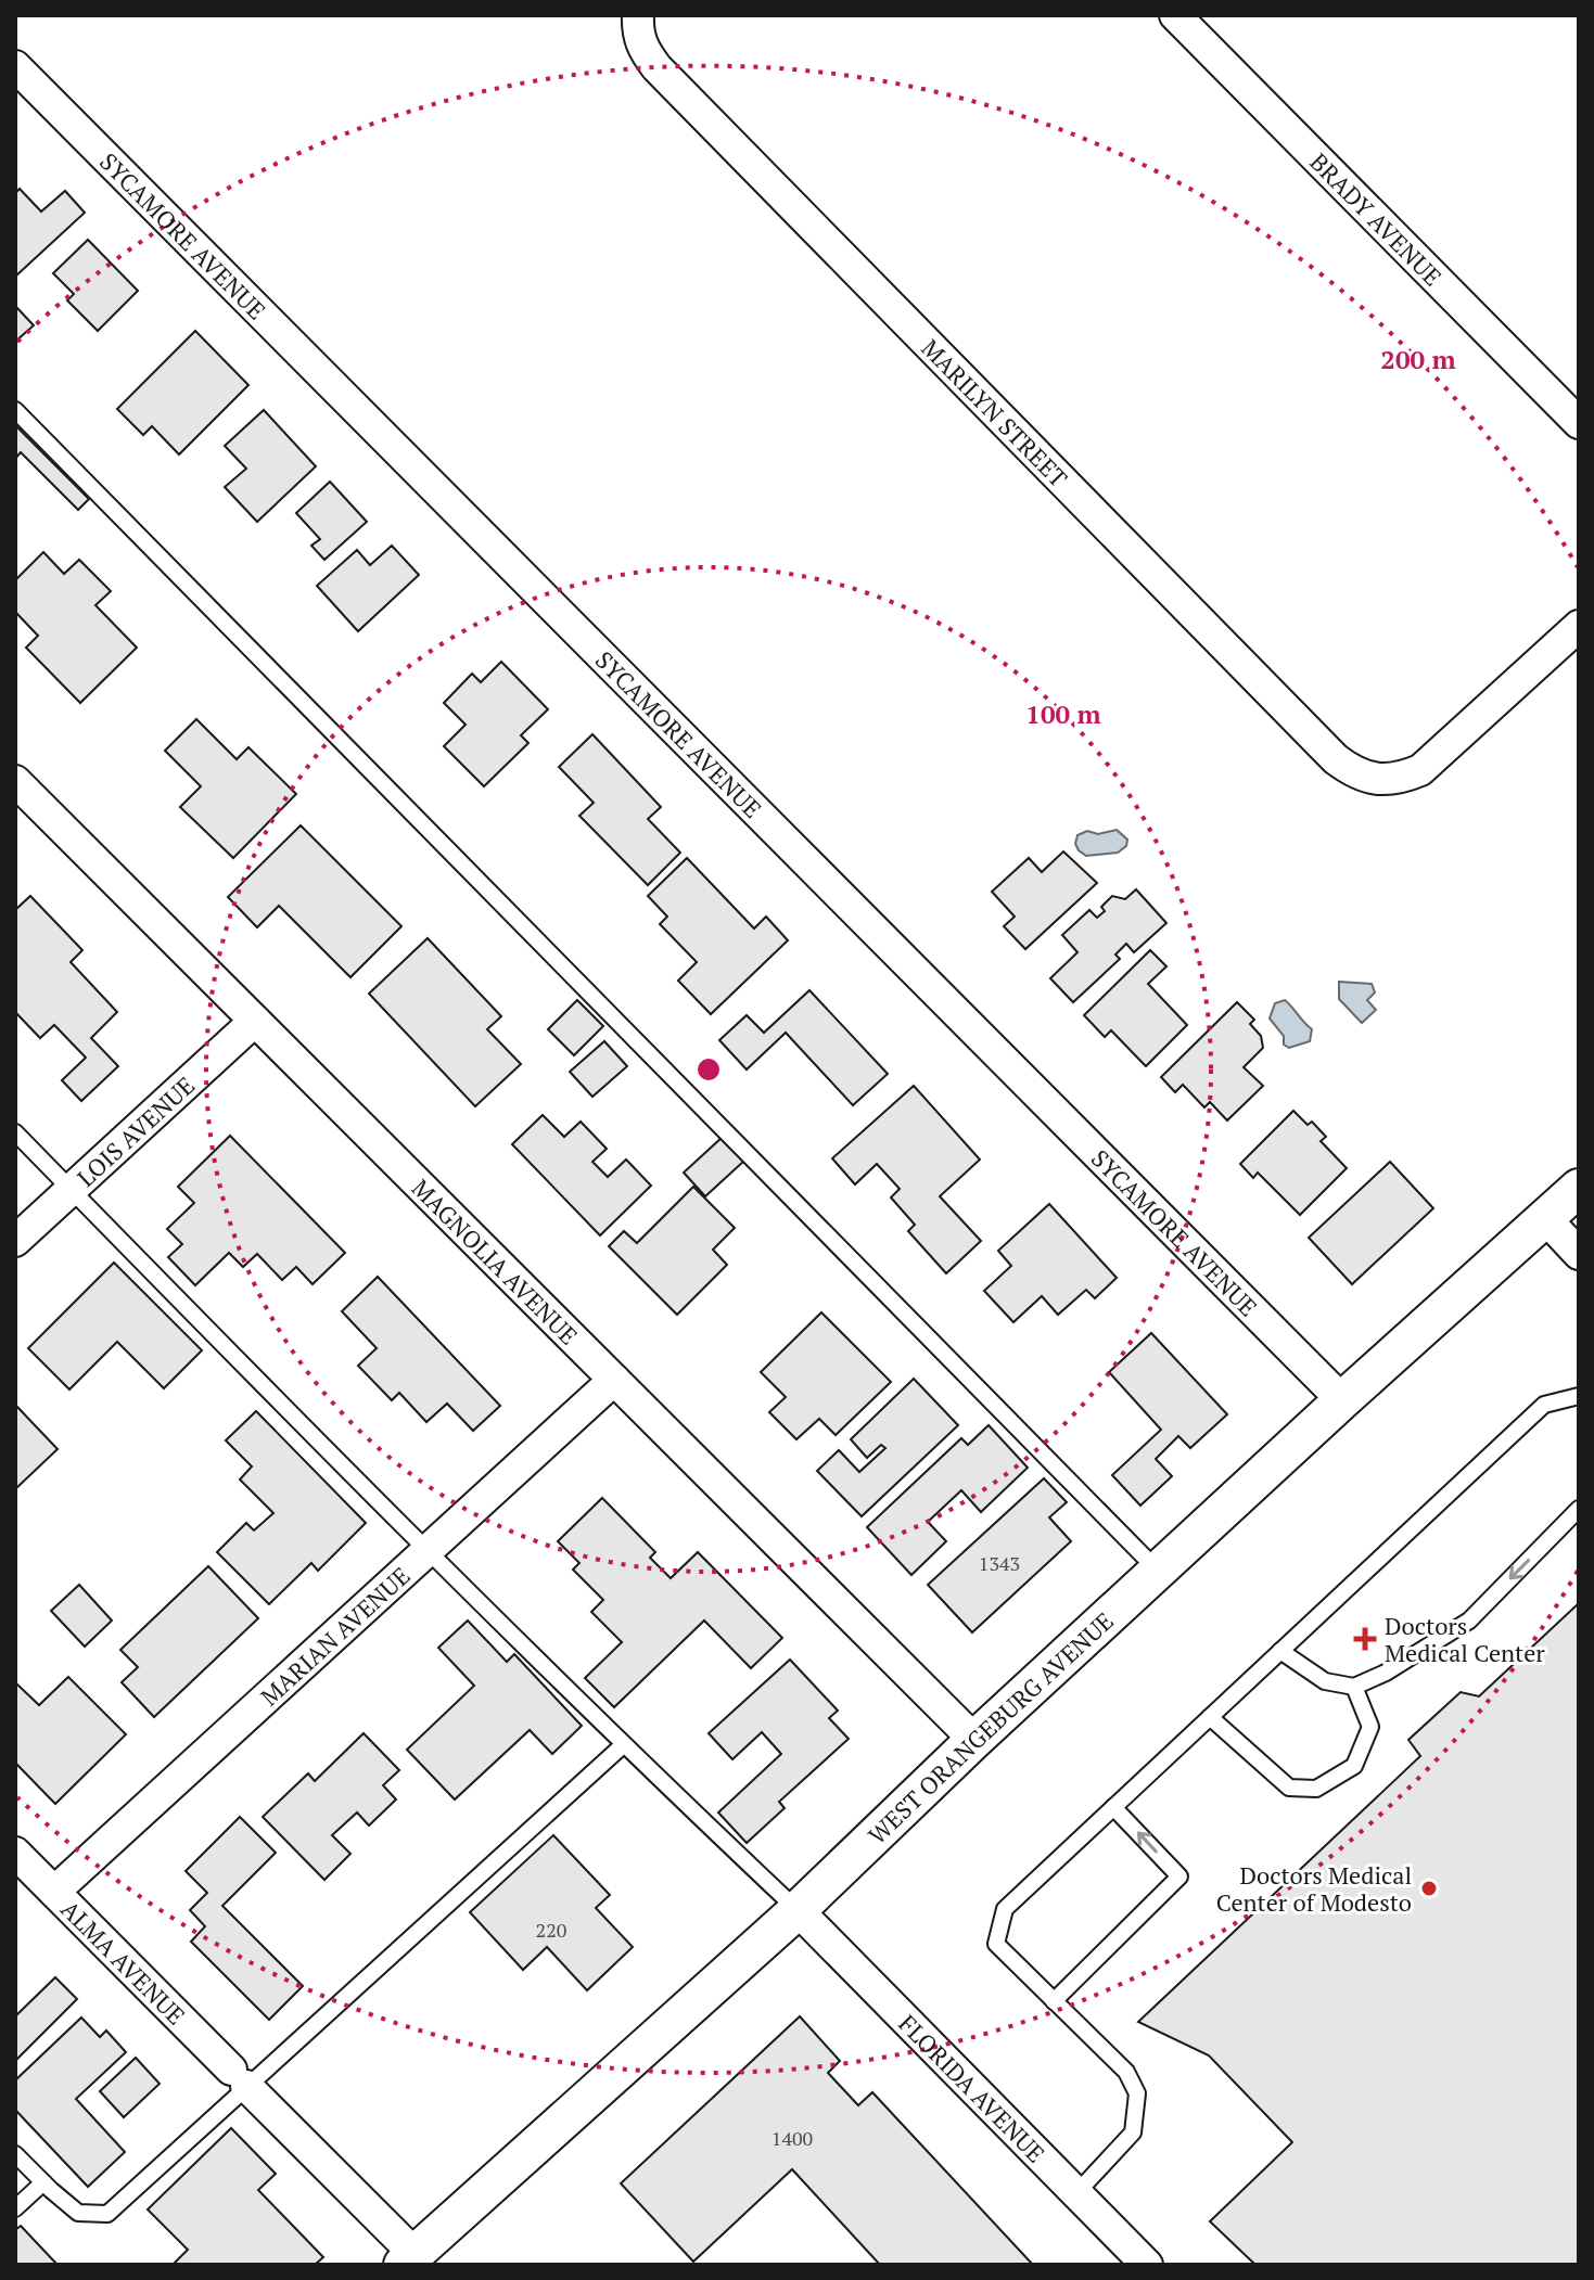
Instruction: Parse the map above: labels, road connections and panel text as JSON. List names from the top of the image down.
{
  "streets": {
    "street": [
      "BRADY AVENUE",
      "SYCAMORE AVENUE",
      "MARILYN STREET",
      "LOIS AVENUE",
      "MAGNOLIA AVENUE",
      "MARIAN AVENUE",
      "WEST ORANGEBURG AVENUE",
      "ALMA AVENUE",
      "FLORIDA AVENUE"
    ]
  },
  "crossings": [
    ["SYCAMORE AVENUE", "WEST ORANGEBURG AVENUE"],
    ["LOIS AVENUE", "MAGNOLIA AVENUE"],
    ["MAGNOLIA AVENUE", "MARIAN AVENUE"],
    ["MAGNOLIA AVENUE", "WEST ORANGEBURG AVENUE"],
    ["MARIAN AVENUE", "ALMA AVENUE"],
    ["WEST ORANGEBURG AVENUE", "ALMA AVENUE"],
    ["WEST ORANGEBURG AVENUE", "FLORIDA AVENUE"]
  ],
  "places": {
    "health": ["Doctors Medical Center"],
    "other": ["Doctors Medical Center of Modesto"]
  },
  "house_numbers": ["1343", "220", "1400"],
  "rings": ["200 m", "100 m"]
}
